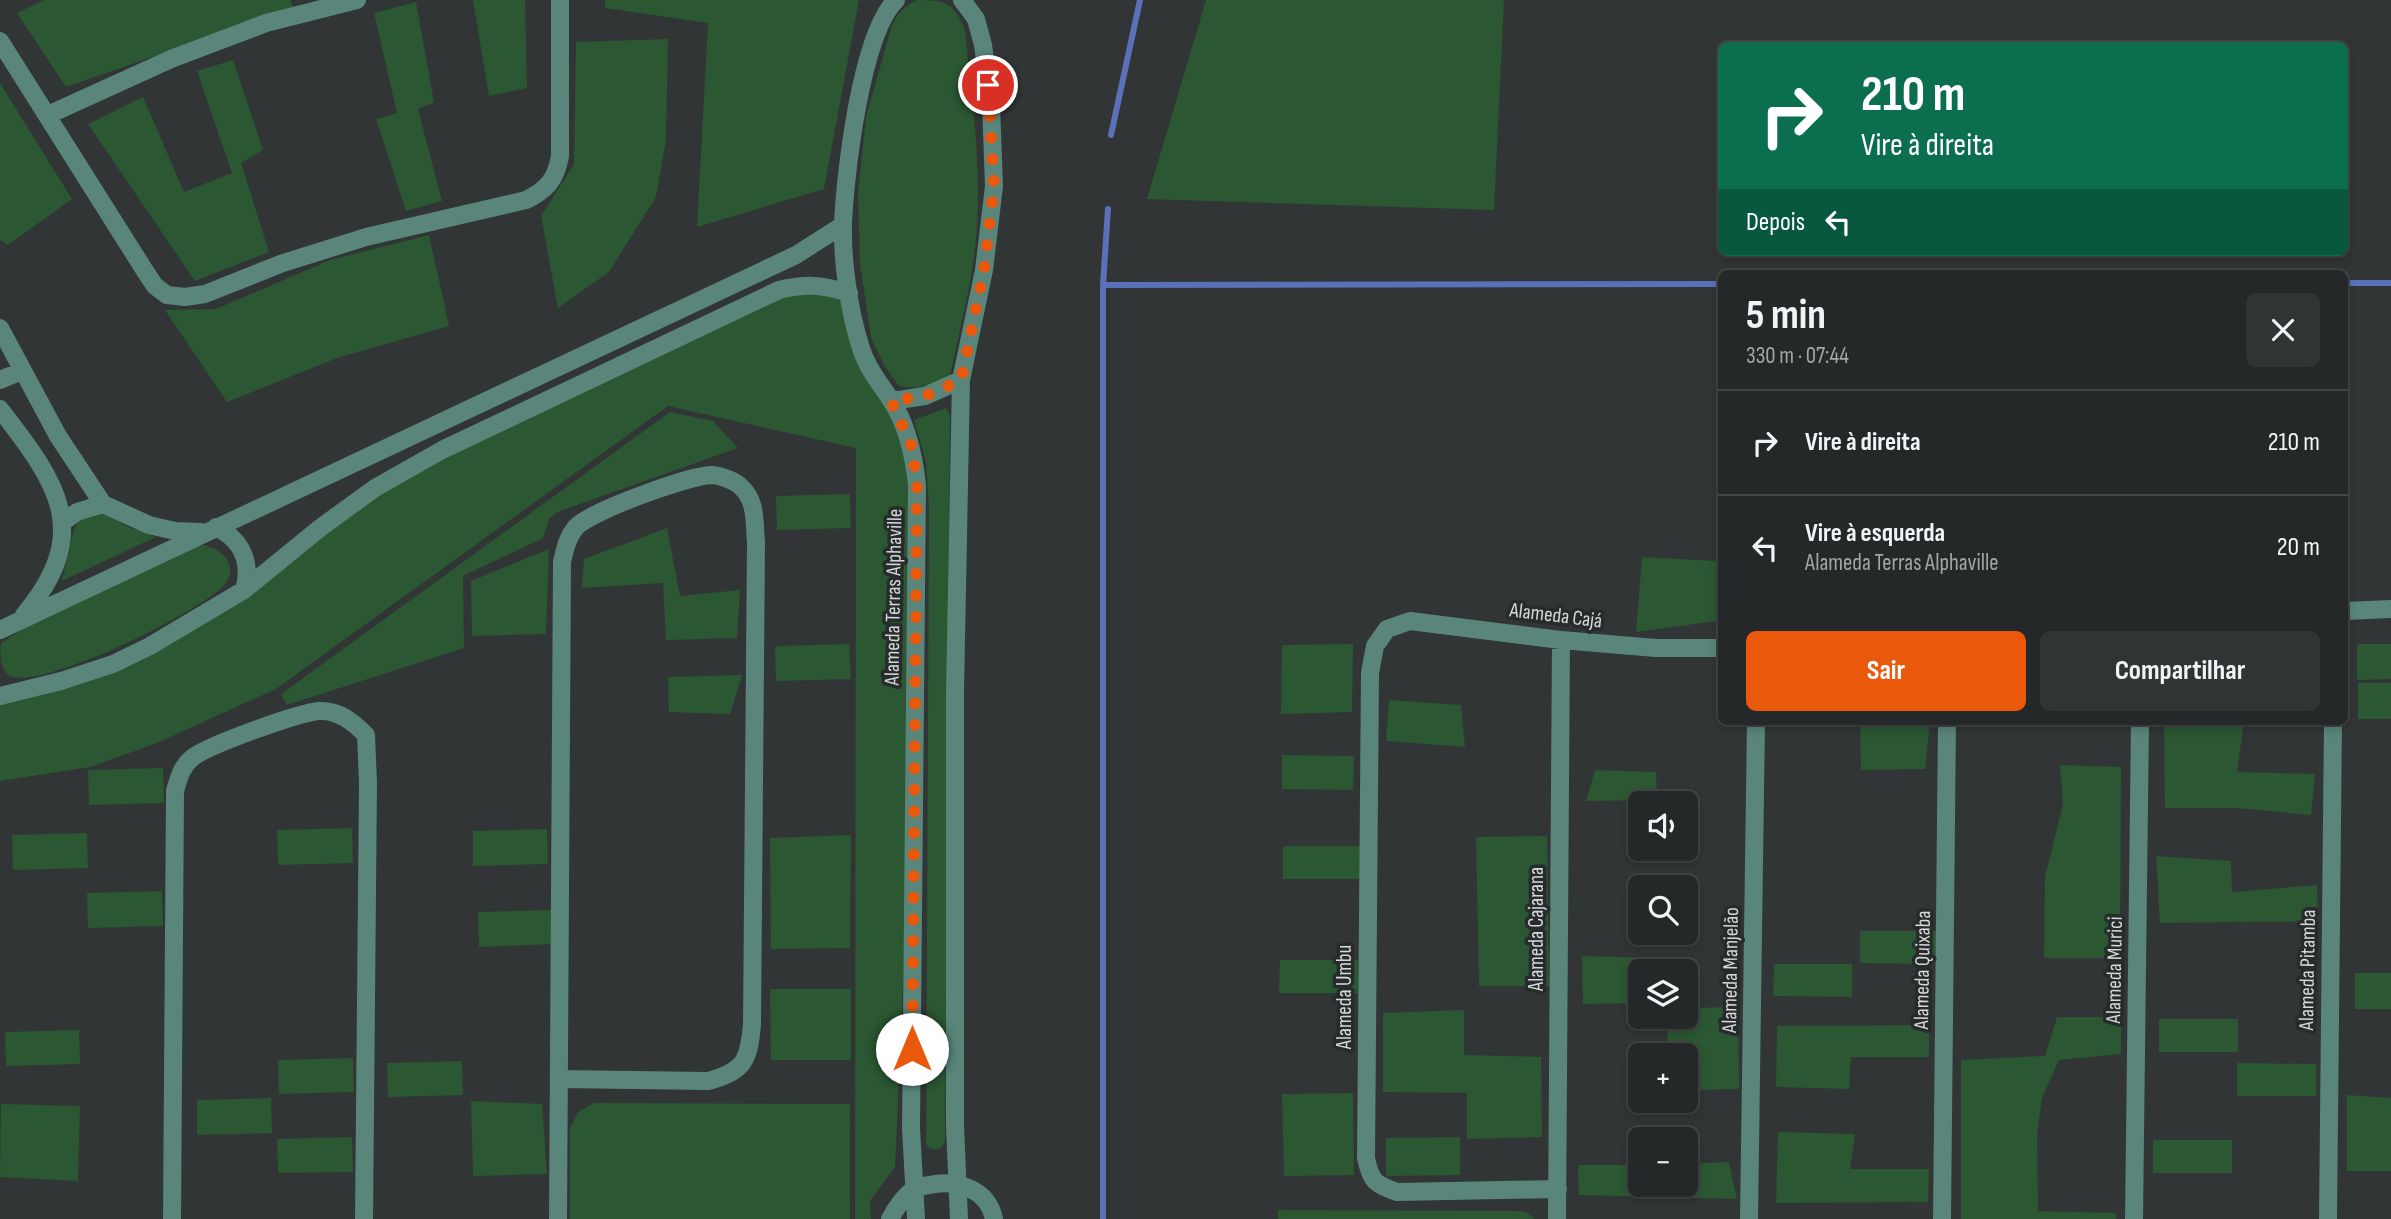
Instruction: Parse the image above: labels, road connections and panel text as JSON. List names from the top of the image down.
{
  "streets": {
    "street": [
      "Alameda Terras Alphaville",
      "Alameda Cajá",
      "Alameda Cajarana",
      "Alameda Manjelão",
      "Alameda Quixaba",
      "Alameda Murici",
      "Alameda Pitamba",
      "Alameda Umbu"
    ]
  },
  "crossings": [
    ["Alameda Cajá", "Alameda Cajarana"],
    ["Alameda Cajá", "Alameda Umbu"],
    ["Alameda Cajarana", "Alameda Umbu"]
  ],
  "page": {
    "turn": ["210 m", "Vire à direita"],
    "then": "Depois",
    "heading": ["5 min", "330 m · 07:44"],
    "list": [
      {
        "name": "Vire à direita",
        "value": "210 m"
      },
      {
        "name": "Vire à esquerda",
        "note": "Alameda Terras Alphaville",
        "value": "20 m"
      }
    ],
    "buttons": ["Sair", "Compartilhar"],
    "map_buttons": ["+", "−"]
  }
}
